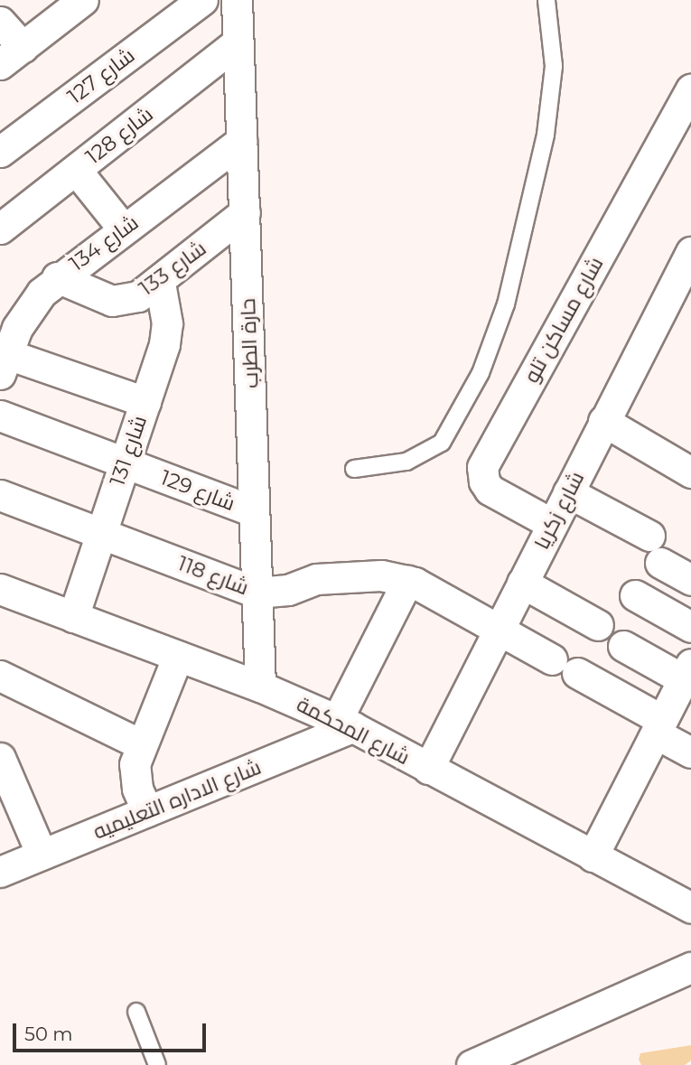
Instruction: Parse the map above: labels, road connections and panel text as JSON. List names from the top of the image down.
{
  "streets": {
    "street": [
      "شارع 127",
      "شارع 128",
      "شارع 134",
      "شارع 133",
      "شارع مساكن تلو",
      "حارة الطرب",
      "شارع 131",
      "شارع 129",
      "شارع زكريا",
      "شارع 118",
      "شارع المحكمة",
      "شارع الاداره التعليميه"
    ]
  },
  "crossings": [
    ["شارع 128", "حارة الطرب"],
    ["شارع 134", "شارع 133"],
    ["شارع 134", "حارة الطرب"],
    ["شارع 133", "حارة الطرب"],
    ["شارع 133", "شارع 131"],
    ["شارع مساكن تلو", "شارع زكريا"],
    ["حارة الطرب", "شارع 129"],
    ["حارة الطرب", "شارع 118"],
    ["حارة الطرب", "شارع المحكمة"],
    ["شارع 131", "شارع 129"],
    ["شارع 131", "شارع 118"],
    ["شارع 131", "شارع المحكمة"],
    ["شارع زكريا", "شارع 118"],
    ["شارع زكريا", "شارع المحكمة"],
    ["شارع المحكمة", "شارع الاداره التعليميه"]
  ],
  "scale_bar": "50 m"
}
